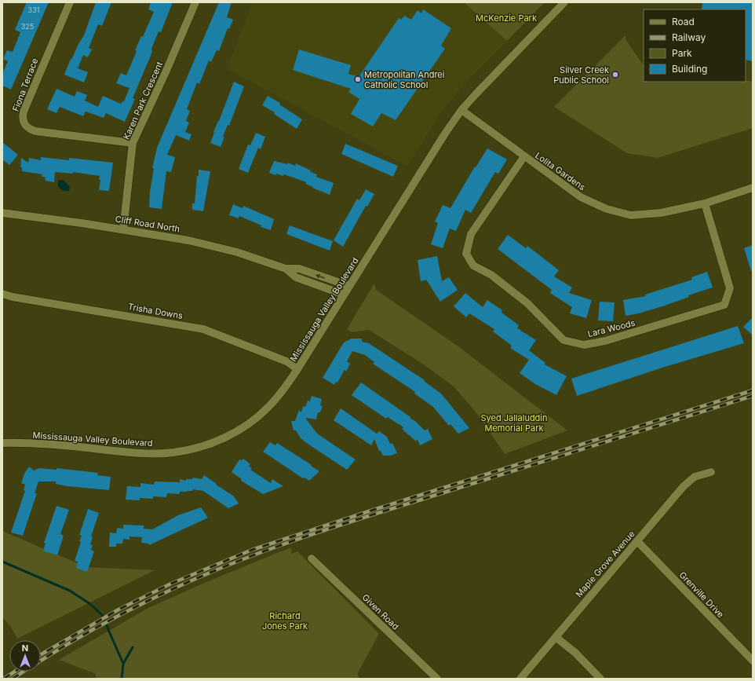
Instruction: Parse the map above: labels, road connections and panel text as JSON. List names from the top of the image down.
{
  "streets": {
    "street": [
      "Fiona Terrace",
      "Karen Park Crescent",
      "Lolita Gardens",
      "Cliff Road North",
      "Mississauga Valley Boulevard",
      "Trisha Downs",
      "Lara Woods",
      "Maple Grove Avenue",
      "Grenville Drive",
      "Given Road"
    ]
  },
  "crossings": [
    ["Fiona Terrace", "Karen Park Crescent"],
    ["Karen Park Crescent", "Cliff Road North"],
    ["Lolita Gardens", "Mississauga Valley Boulevard"],
    ["Lolita Gardens", "Lara Woods"],
    ["Cliff Road North", "Mississauga Valley Boulevard"],
    ["Mississauga Valley Boulevard", "Trisha Downs"],
    ["Maple Grove Avenue", "Grenville Drive"]
  ],
  "parks": ["McKenzie Park", "Syed Jallaluddin Memorial Park", "Richard Jones Park"],
  "places": ["Silver Creek Public School", "Metropolitan Andrei Catholic School"],
  "house_numbers": ["331", "325"],
  "legend": [
    "Road",
    "Railway",
    "Park",
    "Building"
  ],
  "north": "top"
}
